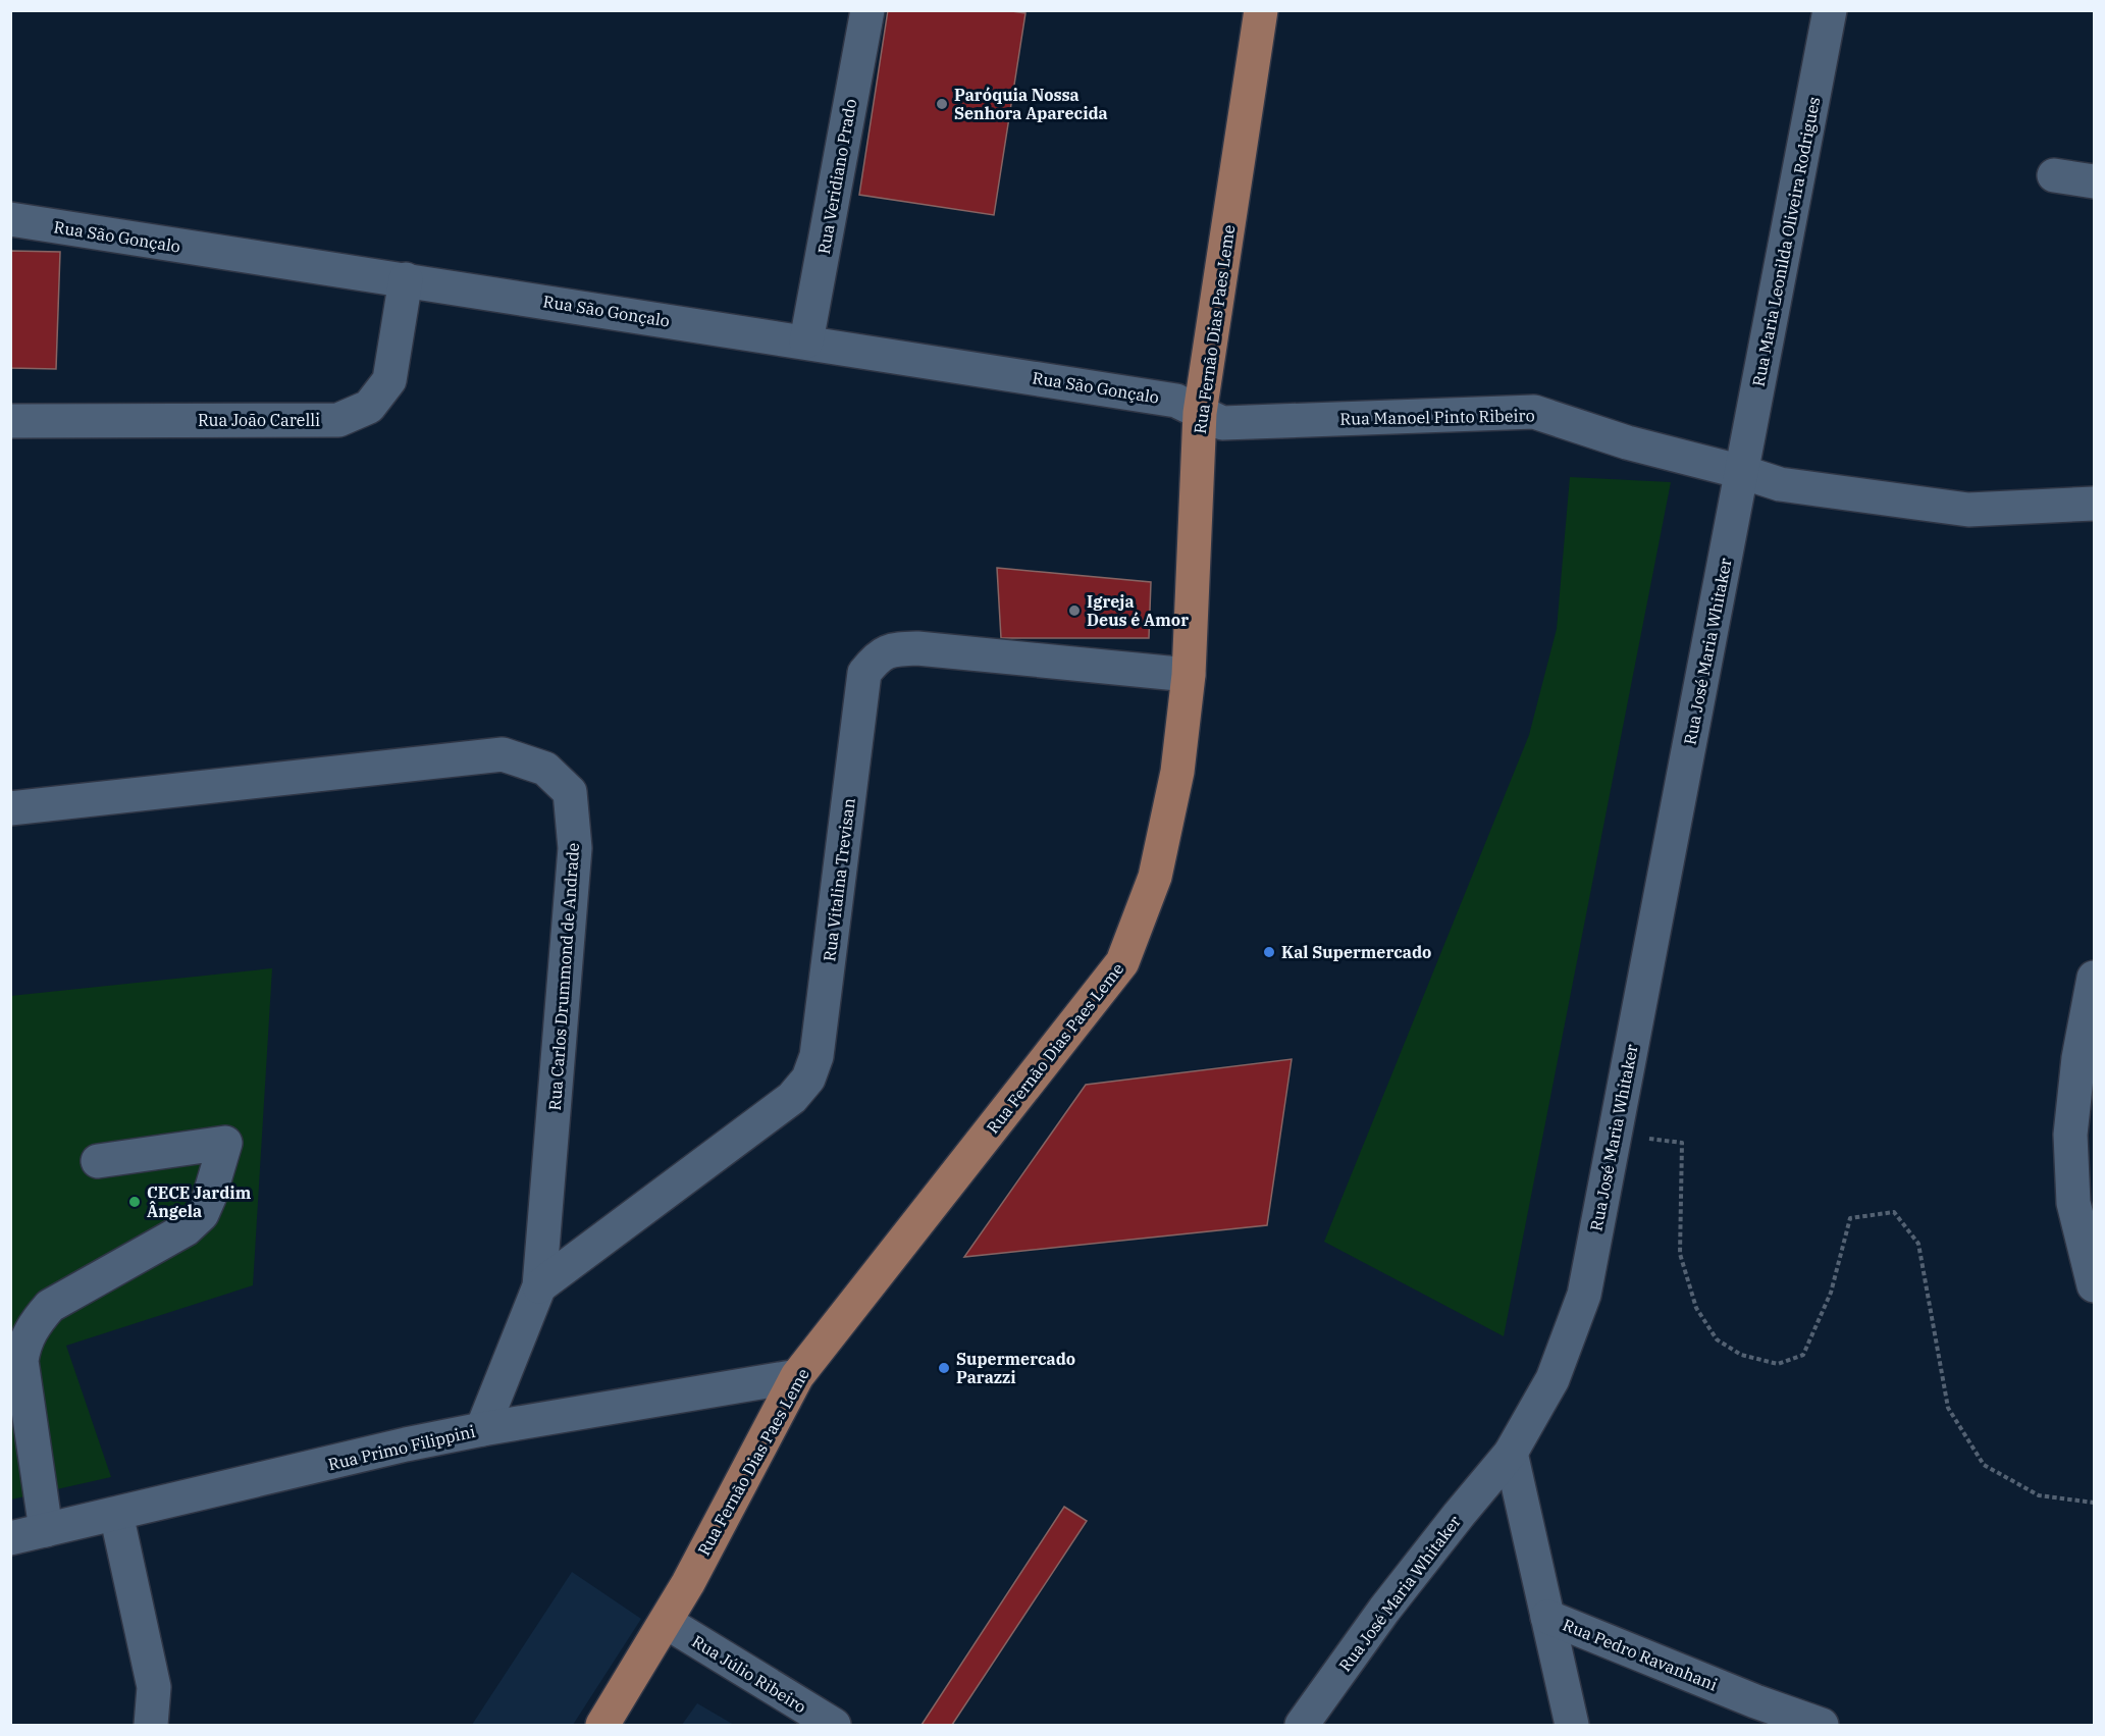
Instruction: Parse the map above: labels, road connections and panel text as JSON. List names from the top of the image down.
{
  "streets": {
    "main road": ["Rua Fernão Dias Paes Leme"],
    "street": [
      "Rua Veridiano Prado",
      "Rua São Gonçalo",
      "Rua Maria Leonilda Oliveira Rodrigues",
      "Rua Manoel Pinto Ribeiro",
      "Rua João Carelli",
      "Rua José Maria Whitaker",
      "Rua Vitalina Trevisan",
      "Rua Carlos Drummond de Andrade",
      "Rua Primo Filippini",
      "Rua Pedro Ravanhani",
      "Rua Júlio Ribeiro"
    ]
  },
  "crossings": [
    ["Rua Veridiano Prado", "Rua São Gonçalo"],
    ["Rua São Gonçalo", "Rua Fernão Dias Paes Leme"],
    ["Rua São Gonçalo", "Rua Manoel Pinto Ribeiro"],
    ["Rua São Gonçalo", "Rua João Carelli"],
    ["Rua Maria Leonilda Oliveira Rodrigues", "Rua Manoel Pinto Ribeiro"],
    ["Rua Maria Leonilda Oliveira Rodrigues", "Rua José Maria Whitaker"],
    ["Rua Fernão Dias Paes Leme", "Rua Manoel Pinto Ribeiro"],
    ["Rua Fernão Dias Paes Leme", "Rua Vitalina Trevisan"],
    ["Rua Fernão Dias Paes Leme", "Rua Primo Filippini"],
    ["Rua Fernão Dias Paes Leme", "Rua Júlio Ribeiro"],
    ["Rua Manoel Pinto Ribeiro", "Rua José Maria Whitaker"],
    ["Rua José Maria Whitaker", "Rua Pedro Ravanhani"],
    ["Rua Vitalina Trevisan", "Rua Carlos Drummond de Andrade"],
    ["Rua Carlos Drummond de Andrade", "Rua Primo Filippini"]
  ],
  "places": [
    "Paróquia Nossa Senhora Aparecida",
    "Igreja Deus é Amor",
    "Kal Supermercado",
    "CECE Jardim Ângela",
    "Supermercado Parazzi"
  ]
}
